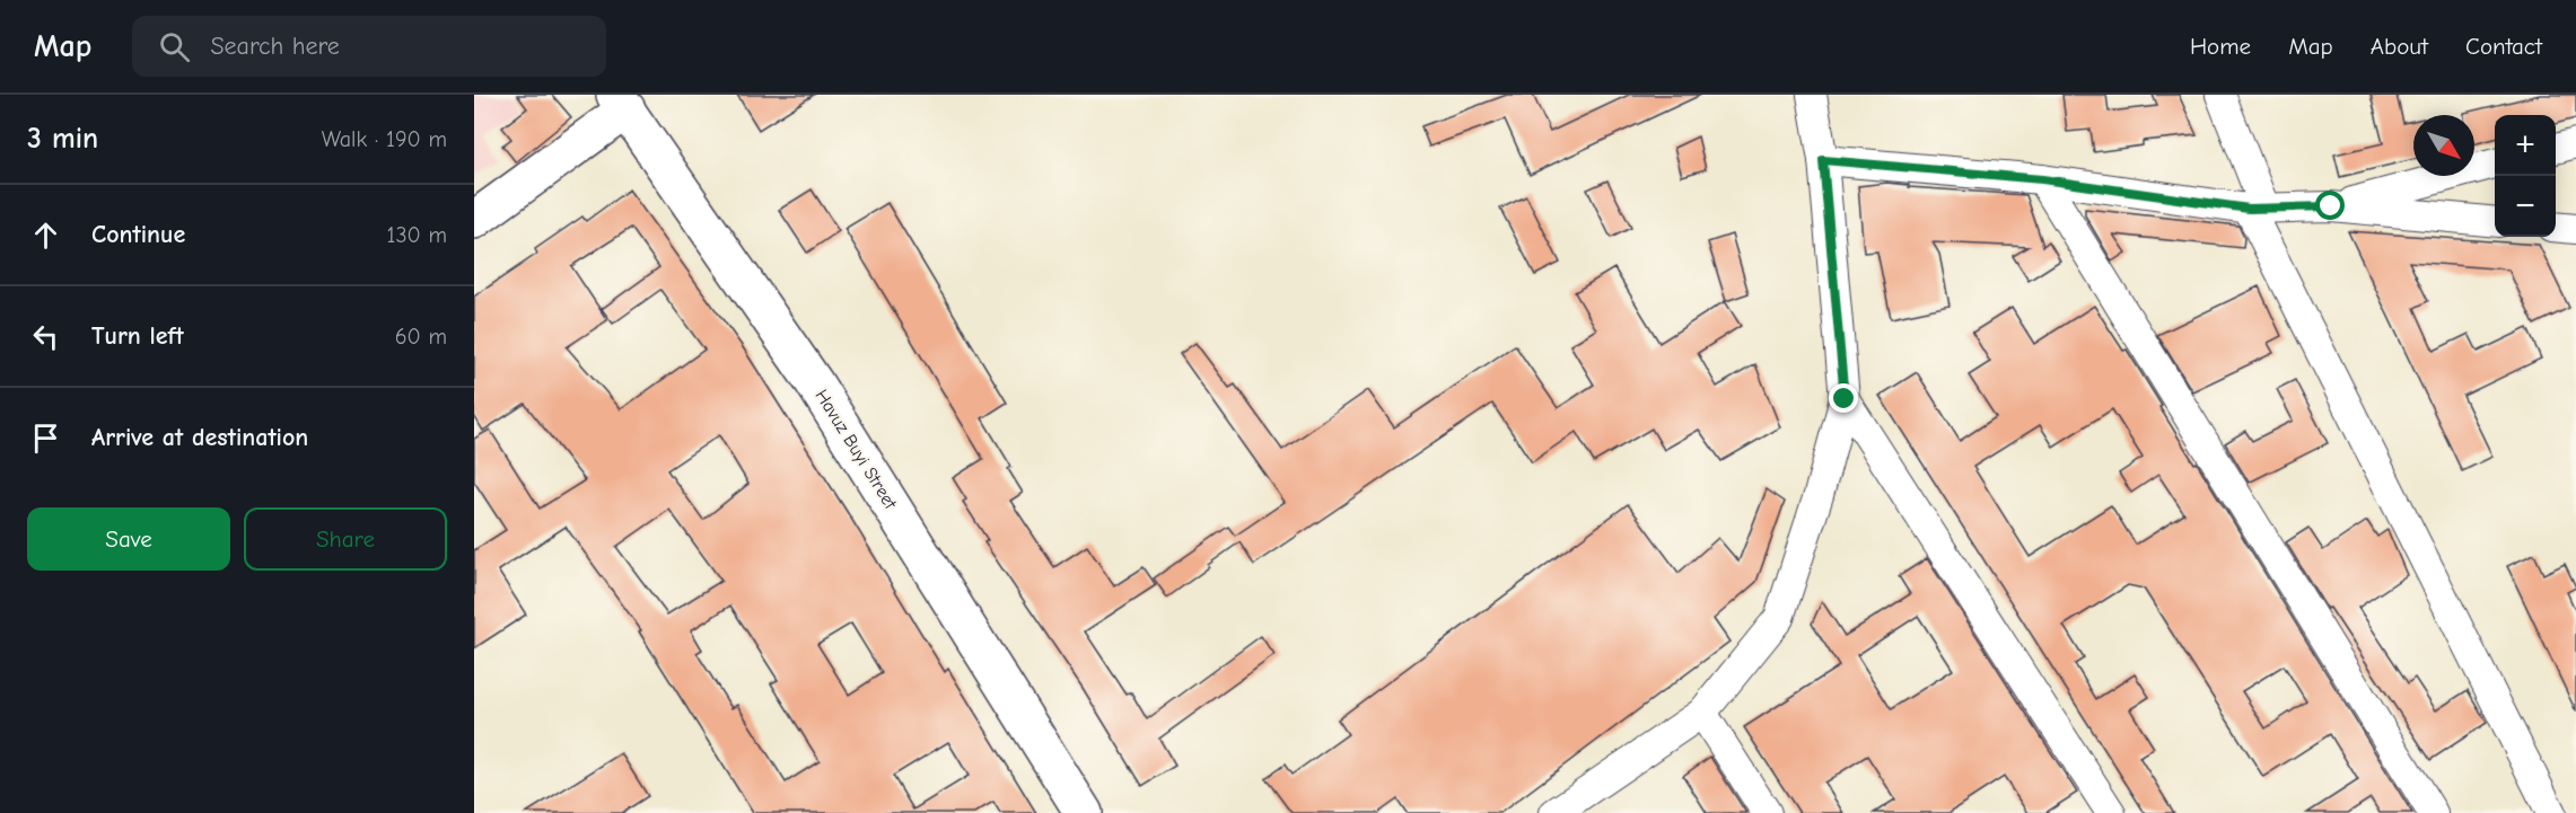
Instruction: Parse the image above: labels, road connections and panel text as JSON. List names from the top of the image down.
{
  "streets": {
    "main road": ["Havuz Buyi Street"]
  },
  "north": "bottom right",
  "page": {
    "header": "Map",
    "search": "Search here",
    "nav": [
      "Home",
      "Map",
      "About",
      "Contact"
    ],
    "heading": ["3 min", "Walk · 190 m"],
    "map_buttons": ["+", "−"],
    "list": [
      ["Continue", "130 m"],
      ["Turn left", "60 m"],
      "Arrive at destination"
    ],
    "buttons": ["Save", "Share"]
  }
}
